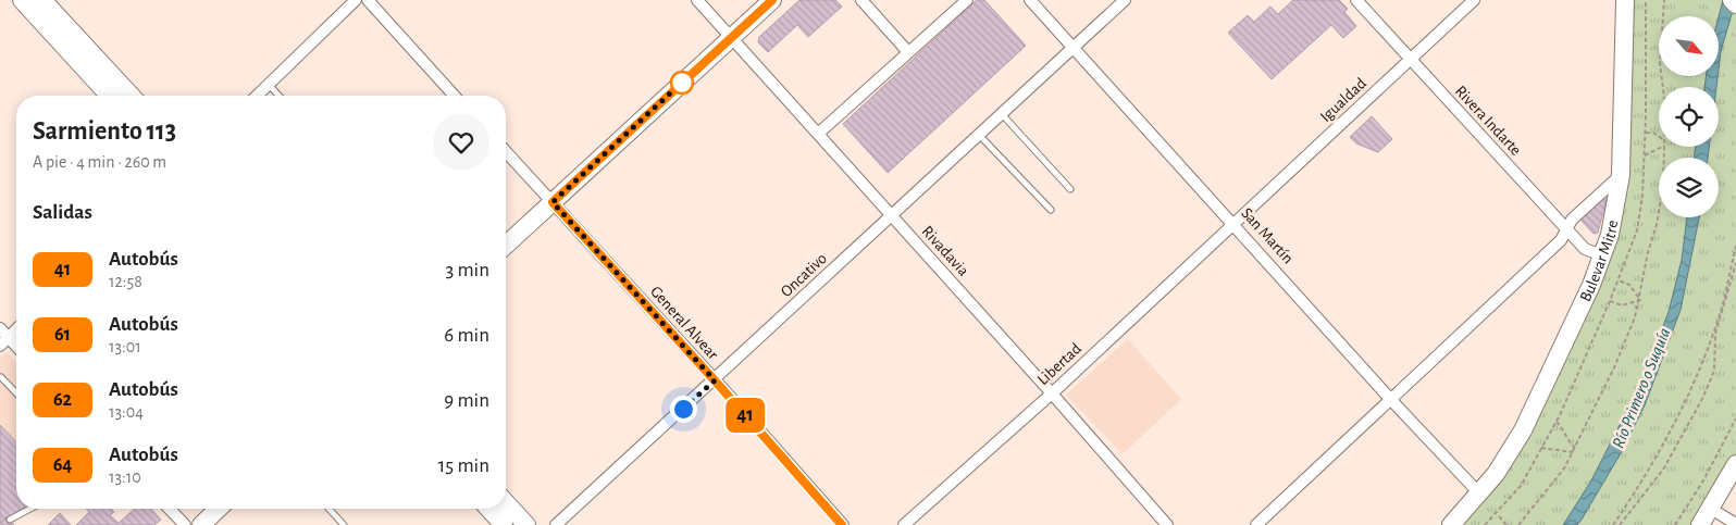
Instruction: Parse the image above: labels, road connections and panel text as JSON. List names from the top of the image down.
{
  "streets": {
    "main road": ["Bulevar Mitre"],
    "street": [
      "Igualdad",
      "Rivera Indarte",
      "San Martín",
      "Rivadavia",
      "Oncativo",
      "General Alvear",
      "Libertad"
    ]
  },
  "crossings": [
    ["Igualdad", "Rivera Indarte"],
    ["Igualdad", "San Martín"],
    ["Igualdad", "Libertad"],
    ["Rivera Indarte", "Bulevar Mitre"],
    ["San Martín", "Bulevar Mitre"],
    ["San Martín", "Oncativo"],
    ["San Martín", "Libertad"],
    ["Rivadavia", "Oncativo"],
    ["Rivadavia", "Libertad"],
    ["Oncativo", "General Alvear"]
  ],
  "water": ["Río Primero o Suquía"],
  "lines": ["bus line 41"],
  "north": "bottom right",
  "page": {
    "on_map": "41",
    "heading": [
      ["Sarmiento 113", "A pie · 4 min · 260 m"],
      "Salidas"
    ],
    "list": [
      {
        "mark": "41",
        "name": "Autobús",
        "note": "12:58",
        "value": "3 min"
      },
      {
        "mark": "61",
        "name": "Autobús",
        "note": "13:01",
        "value": "6 min"
      },
      {
        "mark": "62",
        "name": "Autobús",
        "note": "13:04",
        "value": "9 min"
      },
      {
        "mark": "64",
        "name": "Autobús",
        "note": "13:10",
        "value": "15 min"
      }
    ]
  }
}
